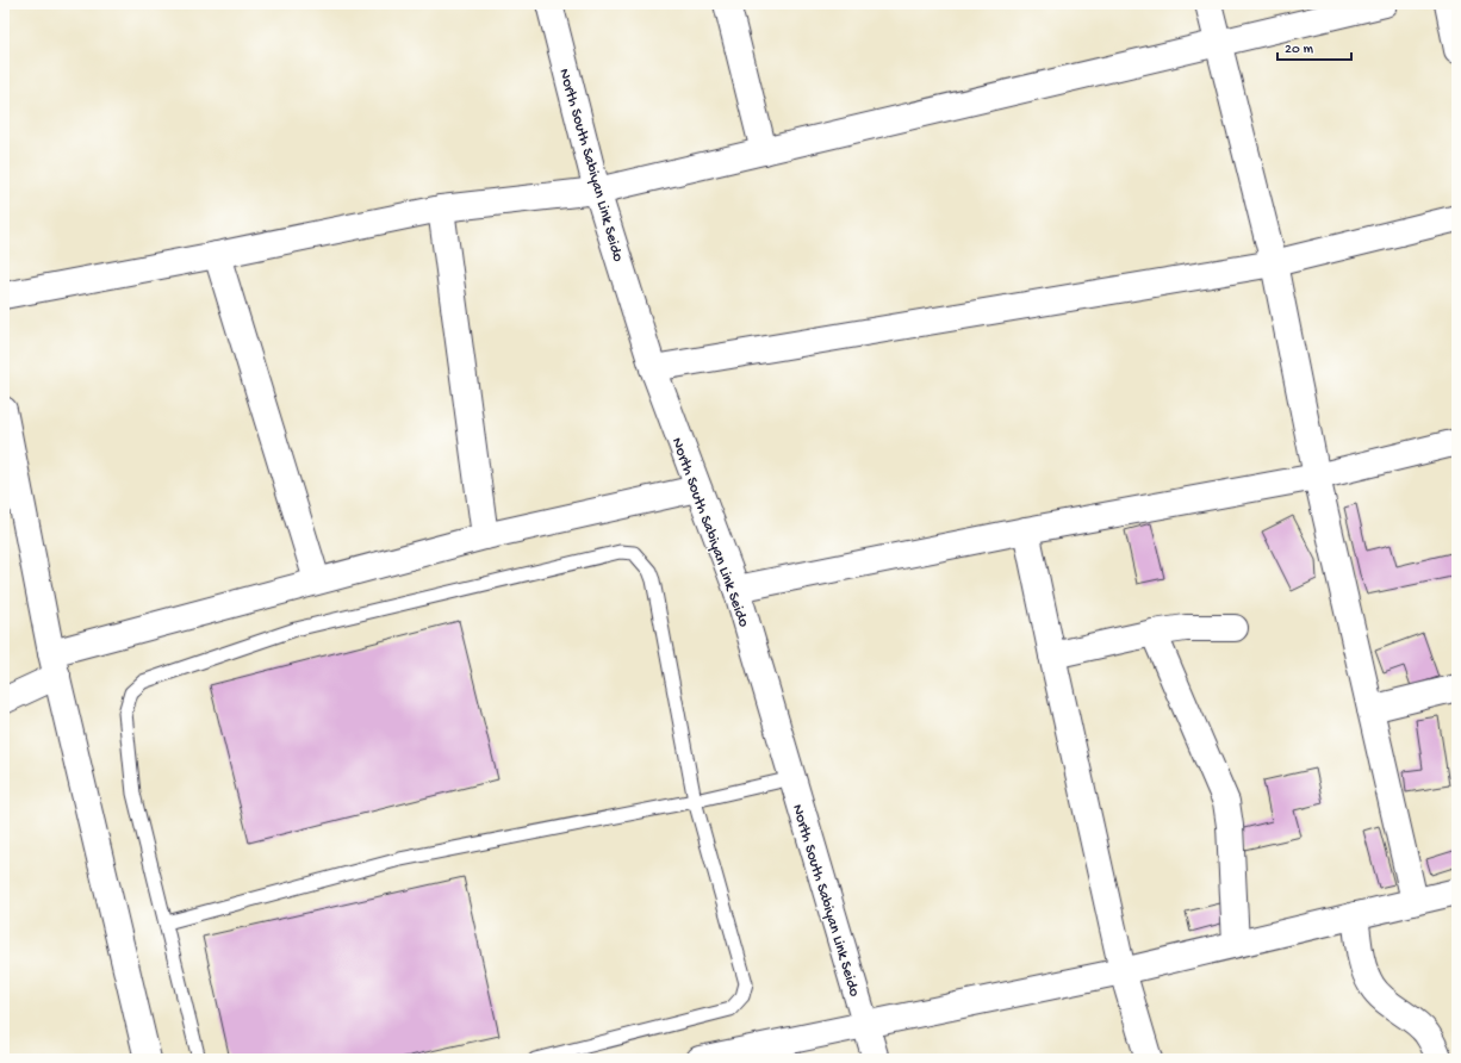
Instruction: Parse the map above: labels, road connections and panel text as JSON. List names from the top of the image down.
{
  "streets": {
    "street": ["North South Sabiyan Link Seido"]
  },
  "scale_bar": "20 m"
}
